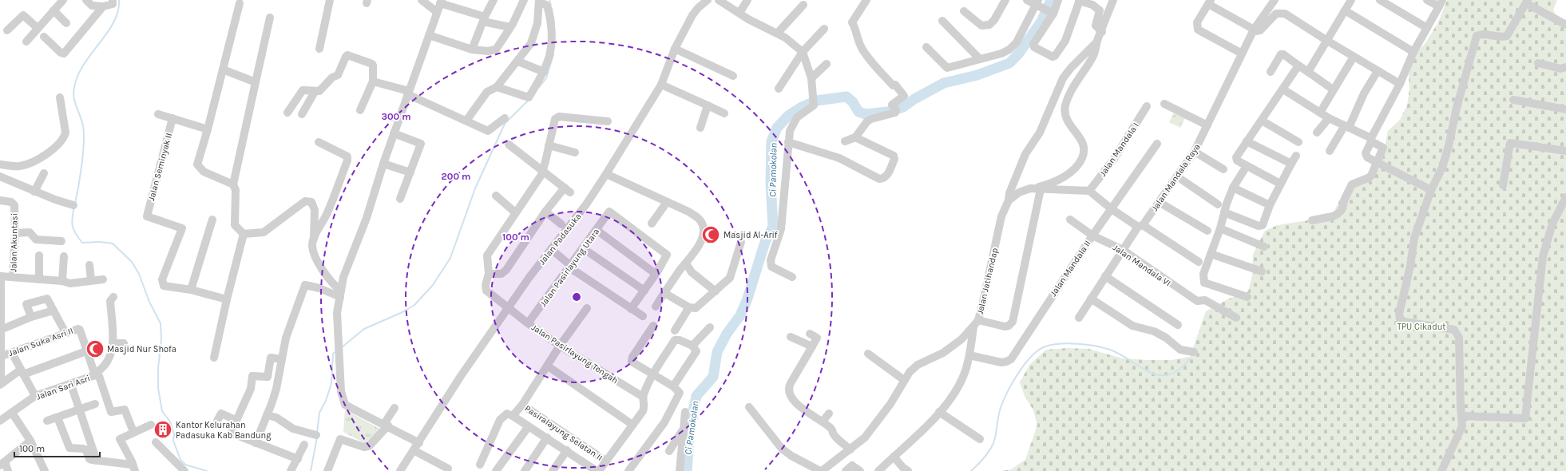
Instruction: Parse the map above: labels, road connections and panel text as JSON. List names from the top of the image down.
{
  "streets": {
    "street": [
      "Jalan Mandala I",
      "Jalan Seminyak II",
      "Jalan Mandala Raya",
      "Jalan Padasuka",
      "Jalan Akuntasi",
      "Jalan Mandala VI",
      "Jalan Pasirlayung Utara",
      "Jalan Mandala II",
      "Jalan Jatihandap",
      "Jalan Suka Asri II",
      "Jalan Pasirlayung Tengah",
      "Jalan Sari Asri",
      "Pasiralayung Selatan II"
    ]
  },
  "crossings": [
    ["Jalan Mandala Raya", "Jalan Mandala VI"],
    ["Jalan Padasuka", "Jalan Pasirlayung Tengah"],
    ["Jalan Mandala VI", "Jalan Mandala II"],
    ["Jalan Pasirlayung Utara", "Jalan Pasirlayung Tengah"]
  ],
  "water": ["Ci Pamokolan"],
  "parks": ["TPU Cikadut"],
  "places": {
    "mosque": ["Masjid Al-Arif", "Masjid Nur Shofa"],
    "building": ["Kantor Kelurahan Padasuka Kab Bandung"]
  },
  "scale_bar": "100 m",
  "rings": ["300 m", "200 m", "100 m"]
}
